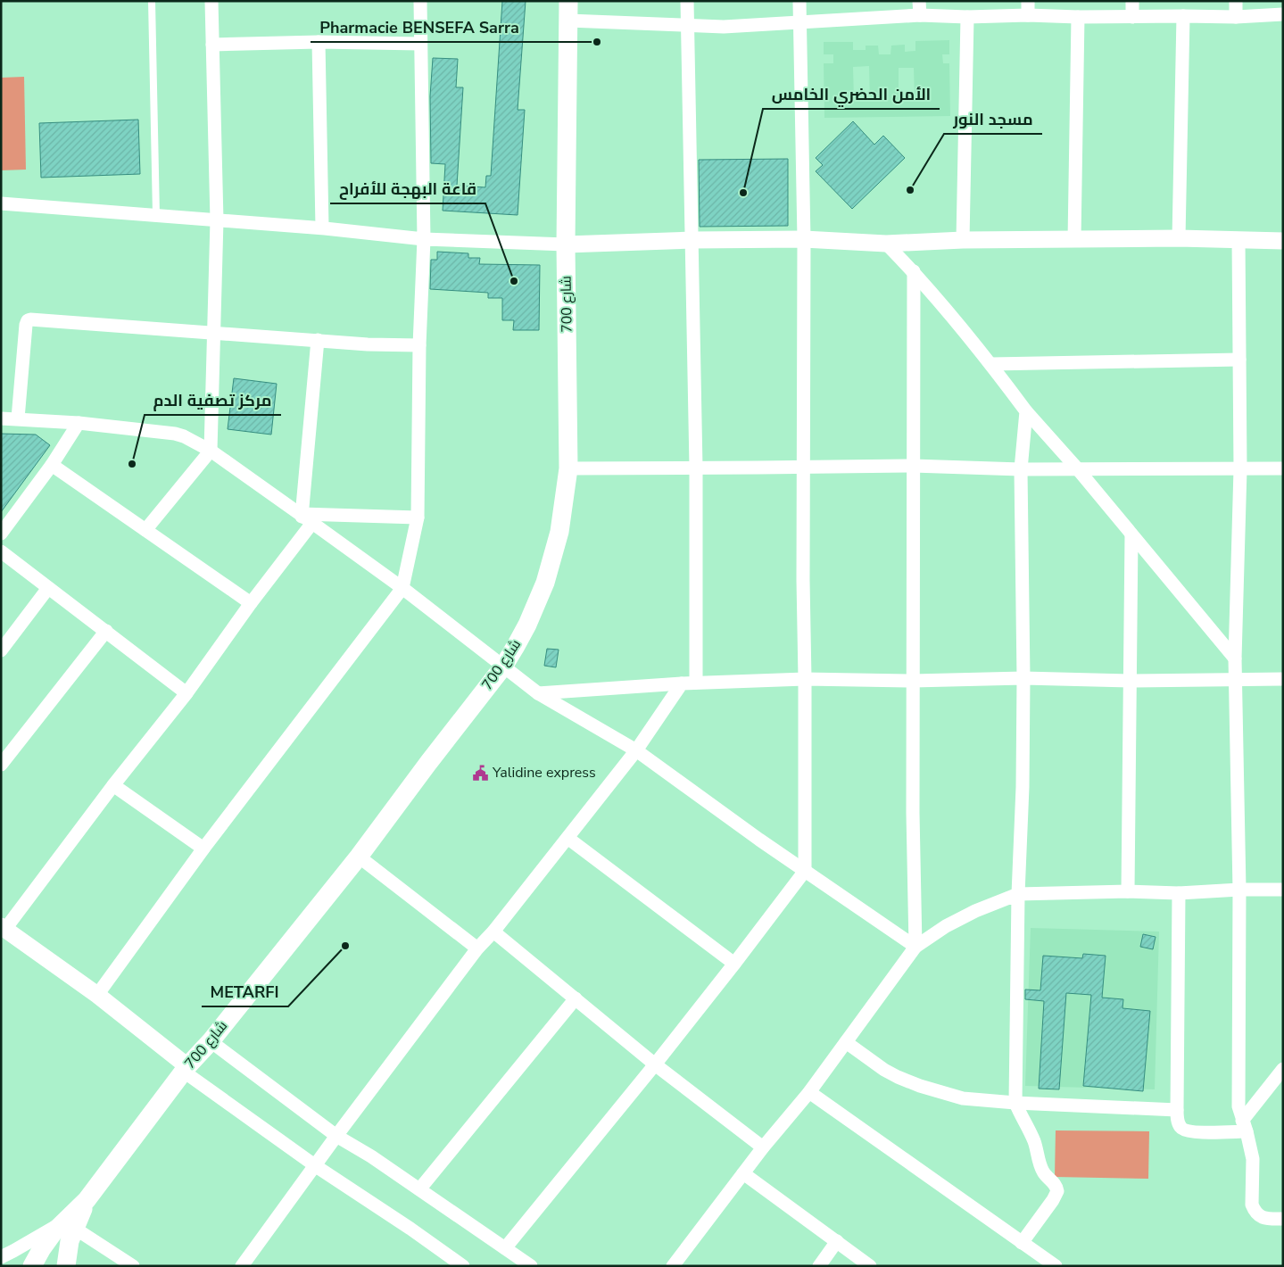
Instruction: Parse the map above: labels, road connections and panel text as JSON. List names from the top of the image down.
{
  "streets": {
    "main road": ["شارع 700"]
  },
  "places": {
    "other": [
      "Pharmacie BENSEFA Sarra",
      "مسجد النور",
      "الأمن الحضري الخامس",
      "قاعة البهجة للأفراح",
      "مركز تصفية الدم",
      "METARFI"
    ],
    "public building": ["Yalidine express"]
  }
}
